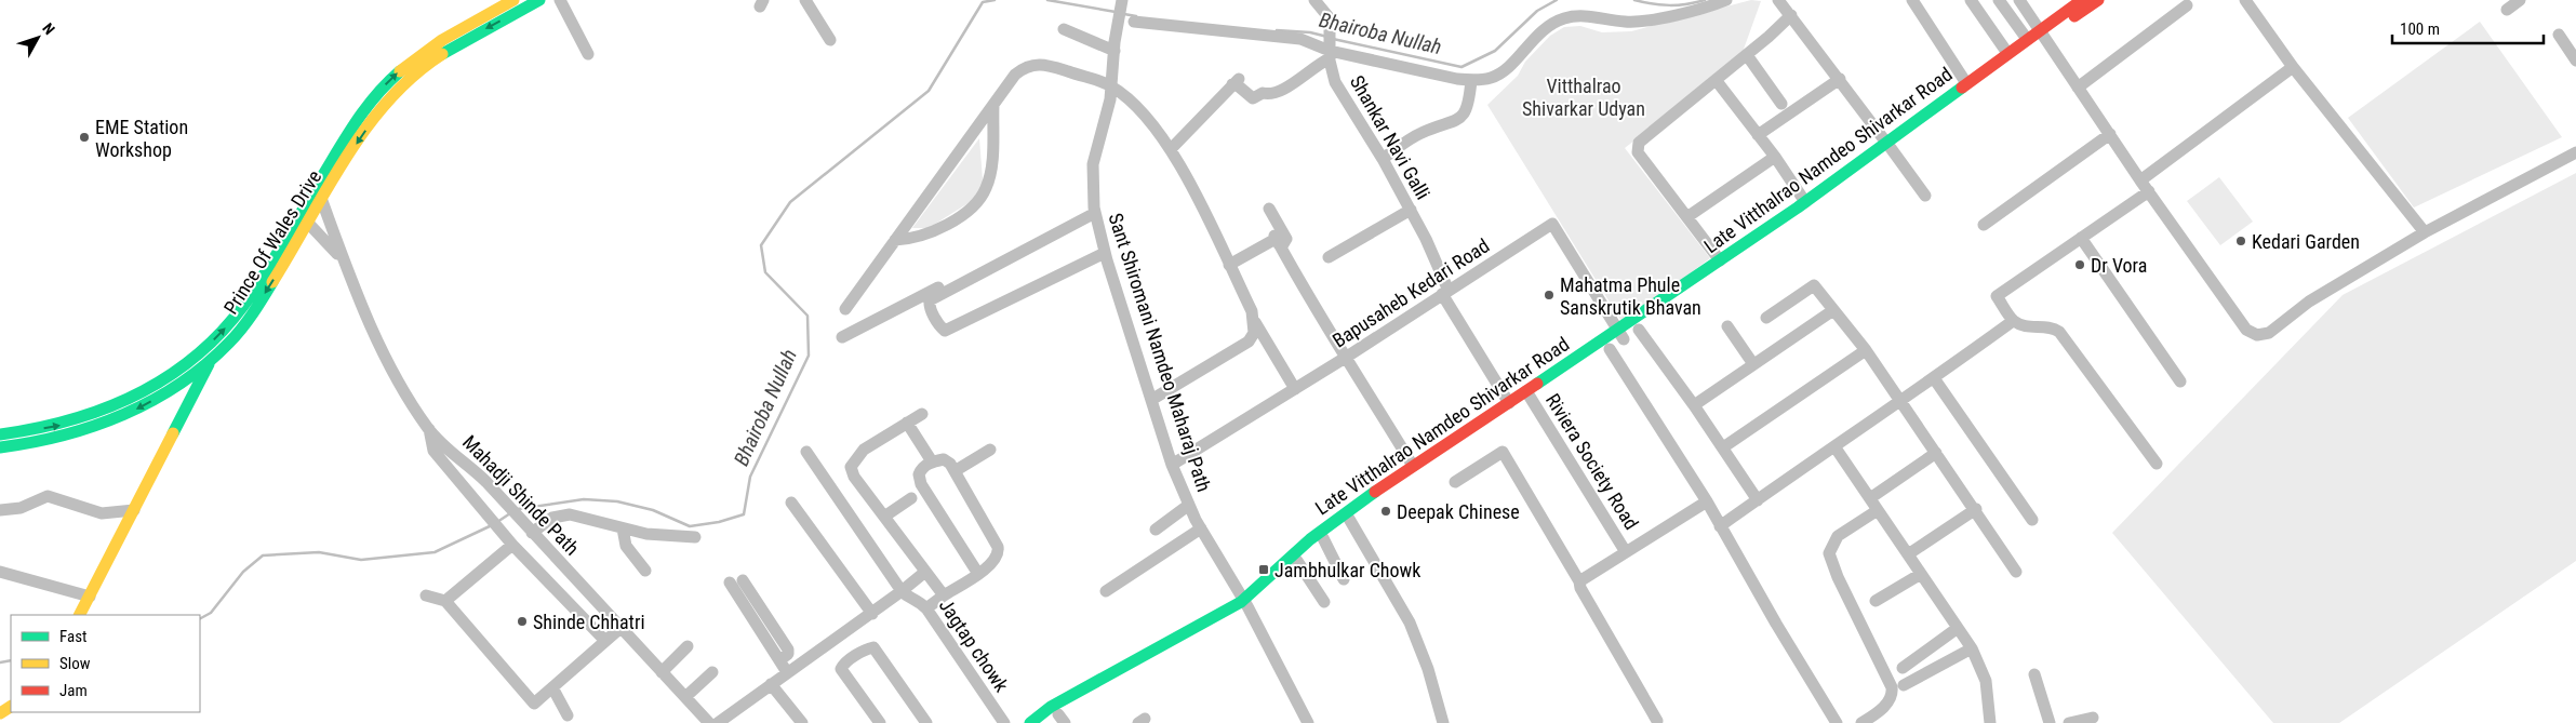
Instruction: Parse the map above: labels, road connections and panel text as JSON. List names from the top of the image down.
{
  "streets": {
    "main road": ["Late Vitthalrao Namdeo Shivarkar Road", "Prince Of Wales Drive"],
    "street": [
      "Shankar Navi Galli",
      "Bapusaheb Kedari Road",
      "Sant Shiromani Namdeo Maharaj Path",
      "Riviera Society Road",
      "Mahadji Shinde Path",
      "Jagtap chowk"
    ]
  },
  "crossings": [
    ["Shankar Navi Galli", "Late Vitthalrao Namdeo Shivarkar Road"],
    ["Shankar Navi Galli", "Bapusaheb Kedari Road"],
    ["Late Vitthalrao Namdeo Shivarkar Road", "Bapusaheb Kedari Road"],
    ["Late Vitthalrao Namdeo Shivarkar Road", "Sant Shiromani Namdeo Maharaj Path"],
    ["Late Vitthalrao Namdeo Shivarkar Road", "Riviera Society Road"],
    ["Prince Of Wales Drive", "Mahadji Shinde Path"],
    ["Bapusaheb Kedari Road", "Sant Shiromani Namdeo Maharaj Path"]
  ],
  "water": ["Bhairoba Nullah"],
  "parks": ["Vitthalrao Shivarkar Udyan"],
  "places": {
    "other": [
      "EME Station Workshop",
      "Kedari Garden",
      "Dr Vora",
      "Mahatma Phule Sanskrutik Bhavan",
      "Deepak Chinese",
      "Shinde Chhatri"
    ],
    "transit": ["Jambhulkar Chowk"]
  },
  "legend": ["Fast", "Slow", "Jam"],
  "scale_bar": "100 m",
  "north": "top right"
}
